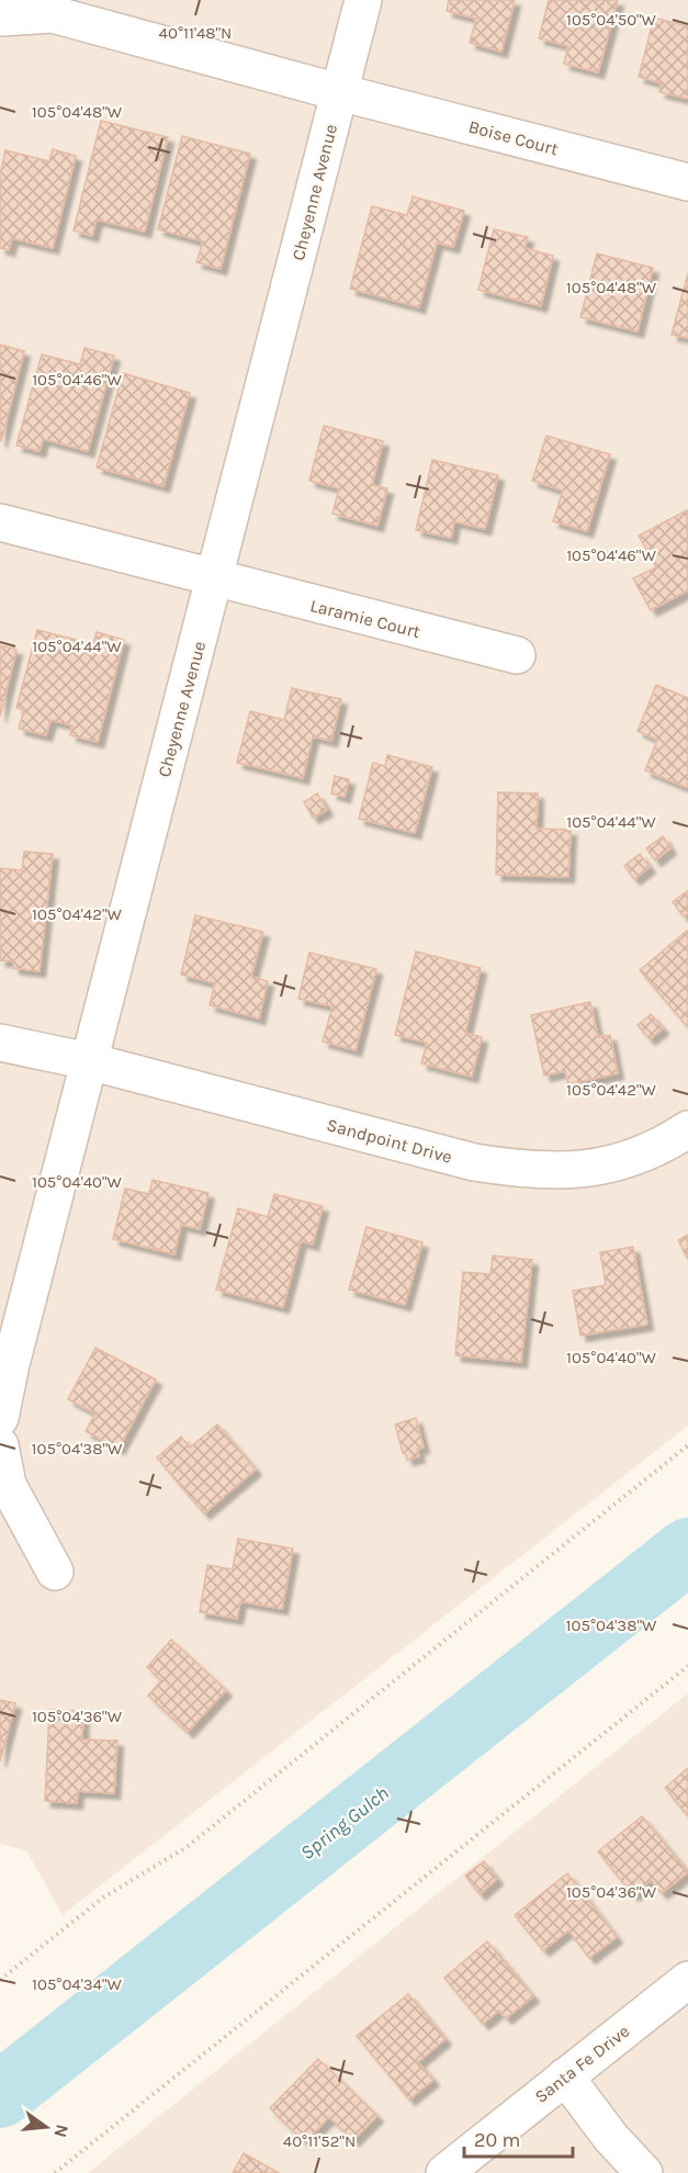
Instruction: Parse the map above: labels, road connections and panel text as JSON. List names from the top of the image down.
{
  "streets": {
    "street": [
      "Boise Court",
      "Cheyenne Avenue",
      "Laramie Court",
      "Sandpoint Drive",
      "Santa Fe Drive"
    ]
  },
  "crossings": [
    ["Boise Court", "Cheyenne Avenue"],
    ["Cheyenne Avenue", "Laramie Court"],
    ["Cheyenne Avenue", "Sandpoint Drive"]
  ],
  "water": ["Spring Gulch"],
  "scale_bar": "20 m",
  "north": "right",
  "coordinates": [
    "105°04'50\"W",
    "40°11'48\"N",
    "105°04'48\"W",
    "105°04'46\"W",
    "105°04'44\"W",
    "105°04'42\"W",
    "105°04'40\"W",
    "105°04'38\"W",
    "105°04'36\"W",
    "105°04'34\"W",
    "40°11'52\"N"
  ]
}
